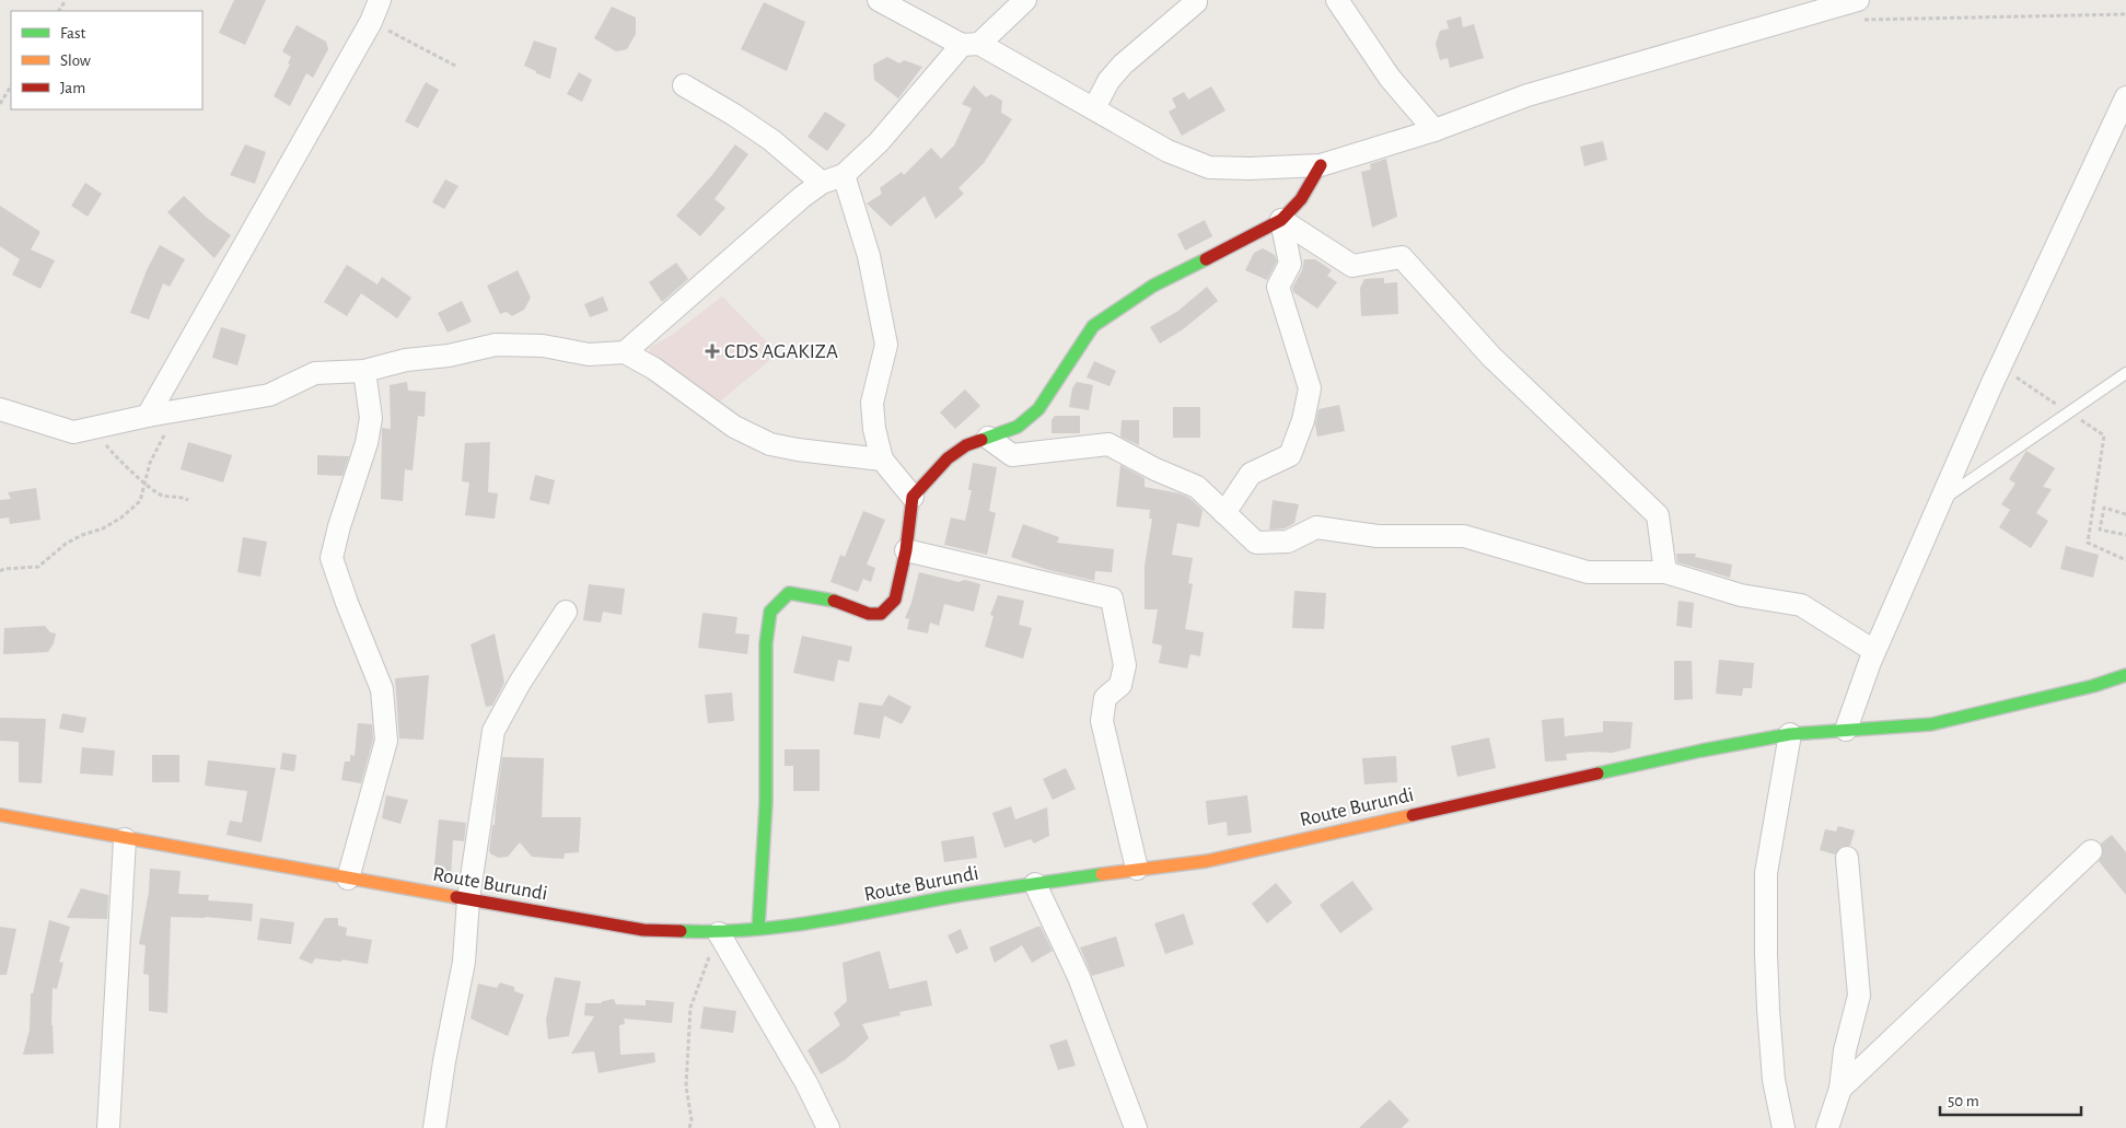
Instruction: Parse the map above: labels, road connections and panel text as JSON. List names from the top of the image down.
{
  "streets": {
    "main road": ["Route Burundi"]
  },
  "places": {
    "health": ["CDS AGAKIZA"]
  },
  "legend": ["Fast", "Slow", "Jam"],
  "scale_bar": "50 m"
}
